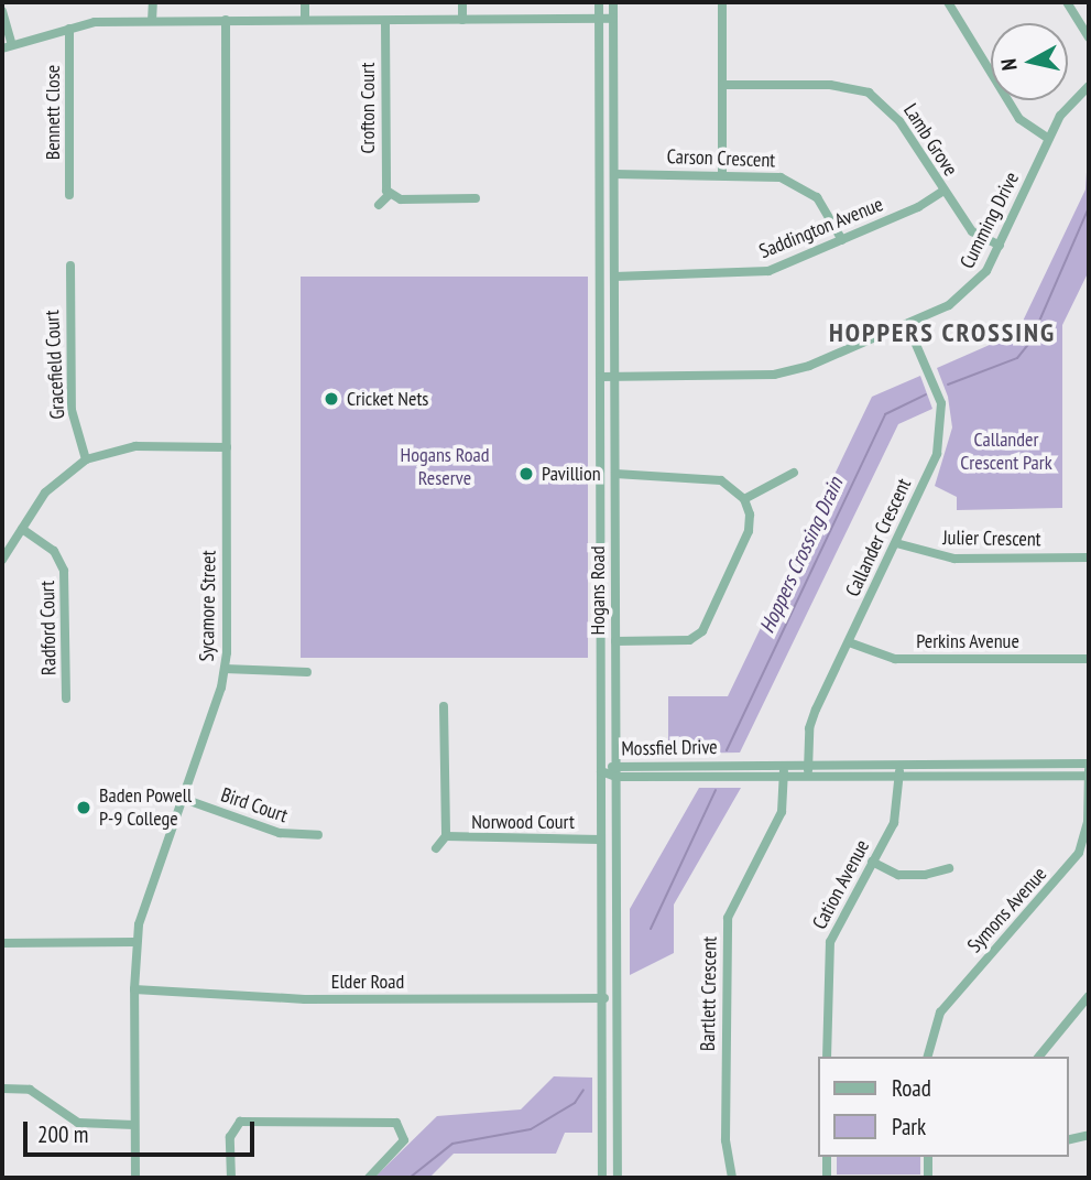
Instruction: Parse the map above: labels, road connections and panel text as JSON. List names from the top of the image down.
{
  "streets": {
    "street": [
      "Crofton Court",
      "Bennett Close",
      "Lamb Grove",
      "Carson Crescent",
      "Cumming Drive",
      "Saddington Avenue",
      "Gracefield Court",
      "Callander Crescent",
      "Julier Crescent",
      "Hogans Road",
      "Sycamore Street",
      "Radford Court",
      "Perkins Avenue",
      "Mossfiel Drive",
      "Bird Court",
      "Norwood Court",
      "Cation Avenue",
      "Symons Avenue",
      "Elder Road",
      "Bartlett Crescent"
    ]
  },
  "crossings": [
    ["Lamb Grove", "Cumming Drive"],
    ["Lamb Grove", "Saddington Avenue"],
    ["Carson Crescent", "Saddington Avenue"],
    ["Carson Crescent", "Hogans Road"],
    ["Cumming Drive", "Callander Crescent"],
    ["Cumming Drive", "Hogans Road"],
    ["Saddington Avenue", "Hogans Road"],
    ["Callander Crescent", "Julier Crescent"],
    ["Callander Crescent", "Perkins Avenue"],
    ["Callander Crescent", "Mossfiel Drive"],
    ["Hogans Road", "Mossfiel Drive"],
    ["Hogans Road", "Norwood Court"],
    ["Hogans Road", "Elder Road"],
    ["Sycamore Street", "Bird Court"],
    ["Sycamore Street", "Elder Road"],
    ["Mossfiel Drive", "Cation Avenue"],
    ["Mossfiel Drive", "Symons Avenue"],
    ["Mossfiel Drive", "Bartlett Crescent"]
  ],
  "districts": ["HOPPERS CROSSING"],
  "water": ["Hoppers Crossing Drain"],
  "parks": ["Callander Crescent Park", "Hogans Road Reserve"],
  "places": ["Cricket Nets", "Pavillion", "Baden Powell P-9 College"],
  "legend": ["Road", "Park"],
  "scale_bar": "200 m",
  "north": "left"
}
